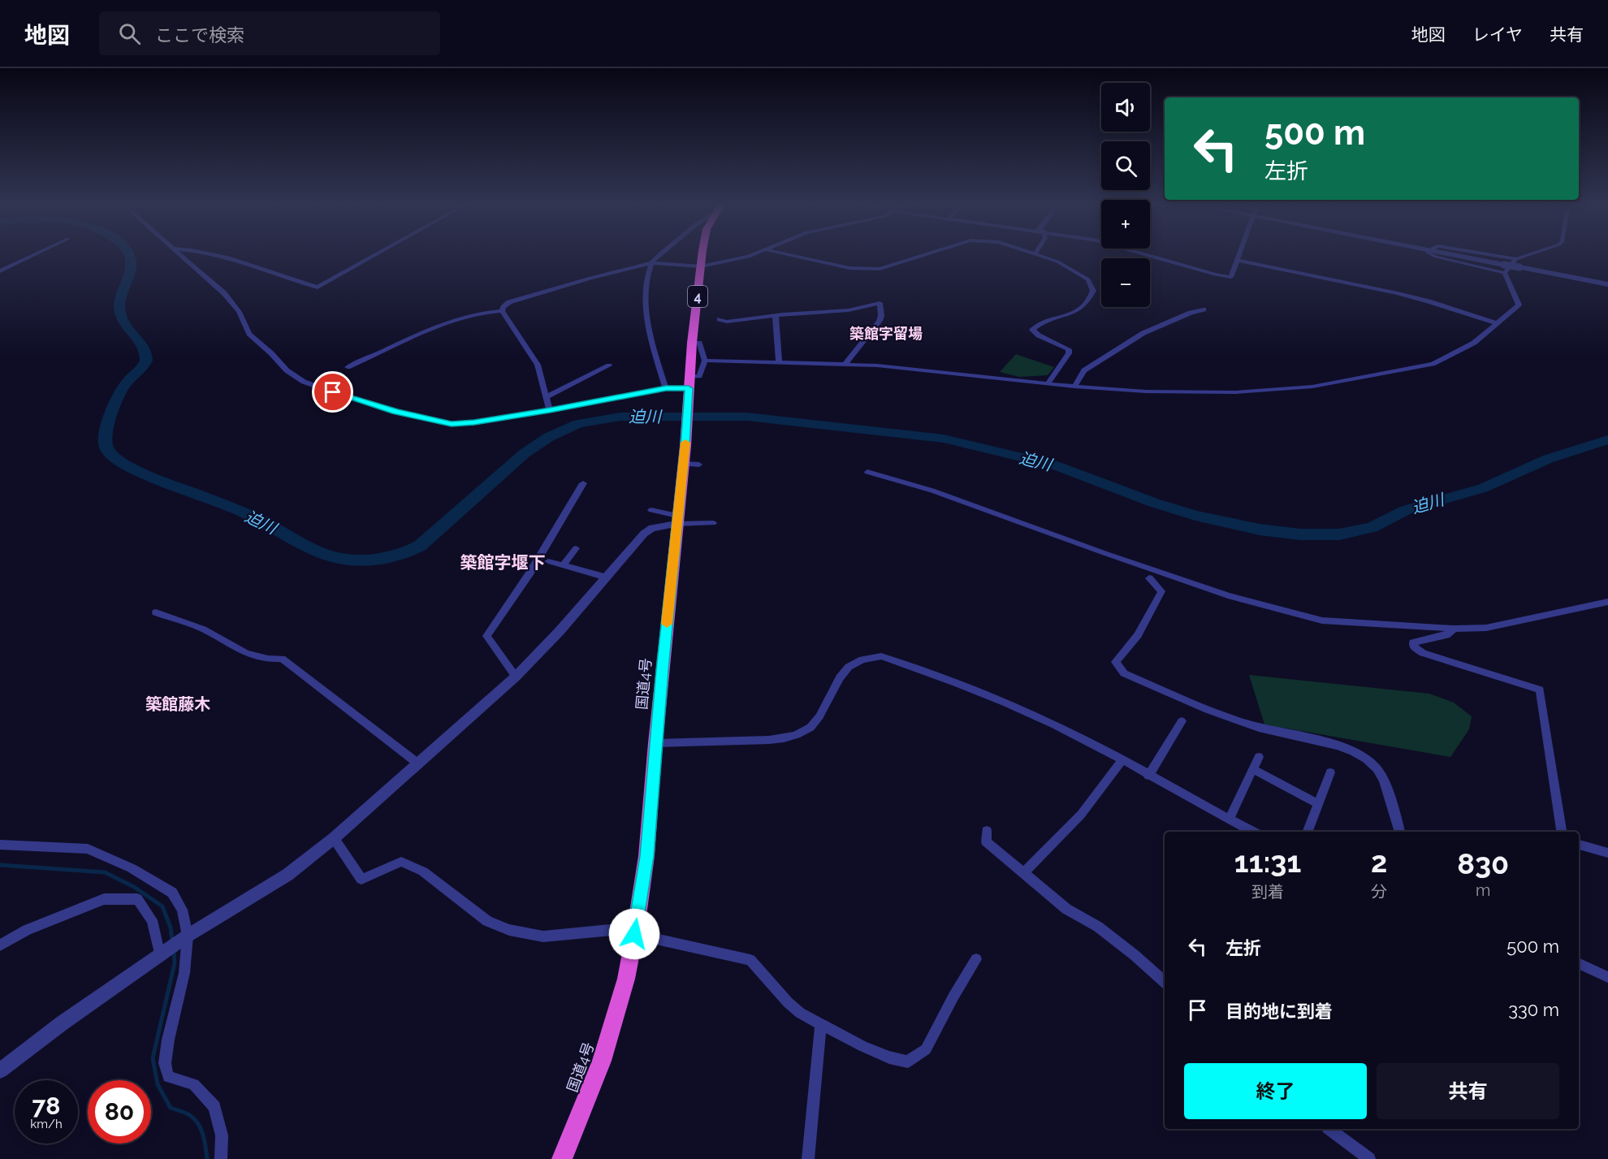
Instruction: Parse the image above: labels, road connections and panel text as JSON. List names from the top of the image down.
{
  "streets": {
    "highway": ["4", "国道4号"]
  },
  "districts": ["築館字留場", "築館字堰下", "築館藤木"],
  "water": ["迫川"],
  "page": {
    "header": "地図",
    "search": "ここで検索",
    "nav": ["地図", "レイヤ", "共有"],
    "map_buttons": ["+", "−"],
    "turn": ["500 m", "左折"],
    "eta": [
      "11:31",
      "到着",
      "2",
      "分",
      "830",
      "m"
    ],
    "list": [
      {
        "name": "左折",
        "value": "500 m"
      },
      {
        "name": "目的地に到着",
        "value": "330 m"
      }
    ],
    "buttons": ["終了", "共有"],
    "speed": "78 km/h",
    "limit": "80"
  }
}
